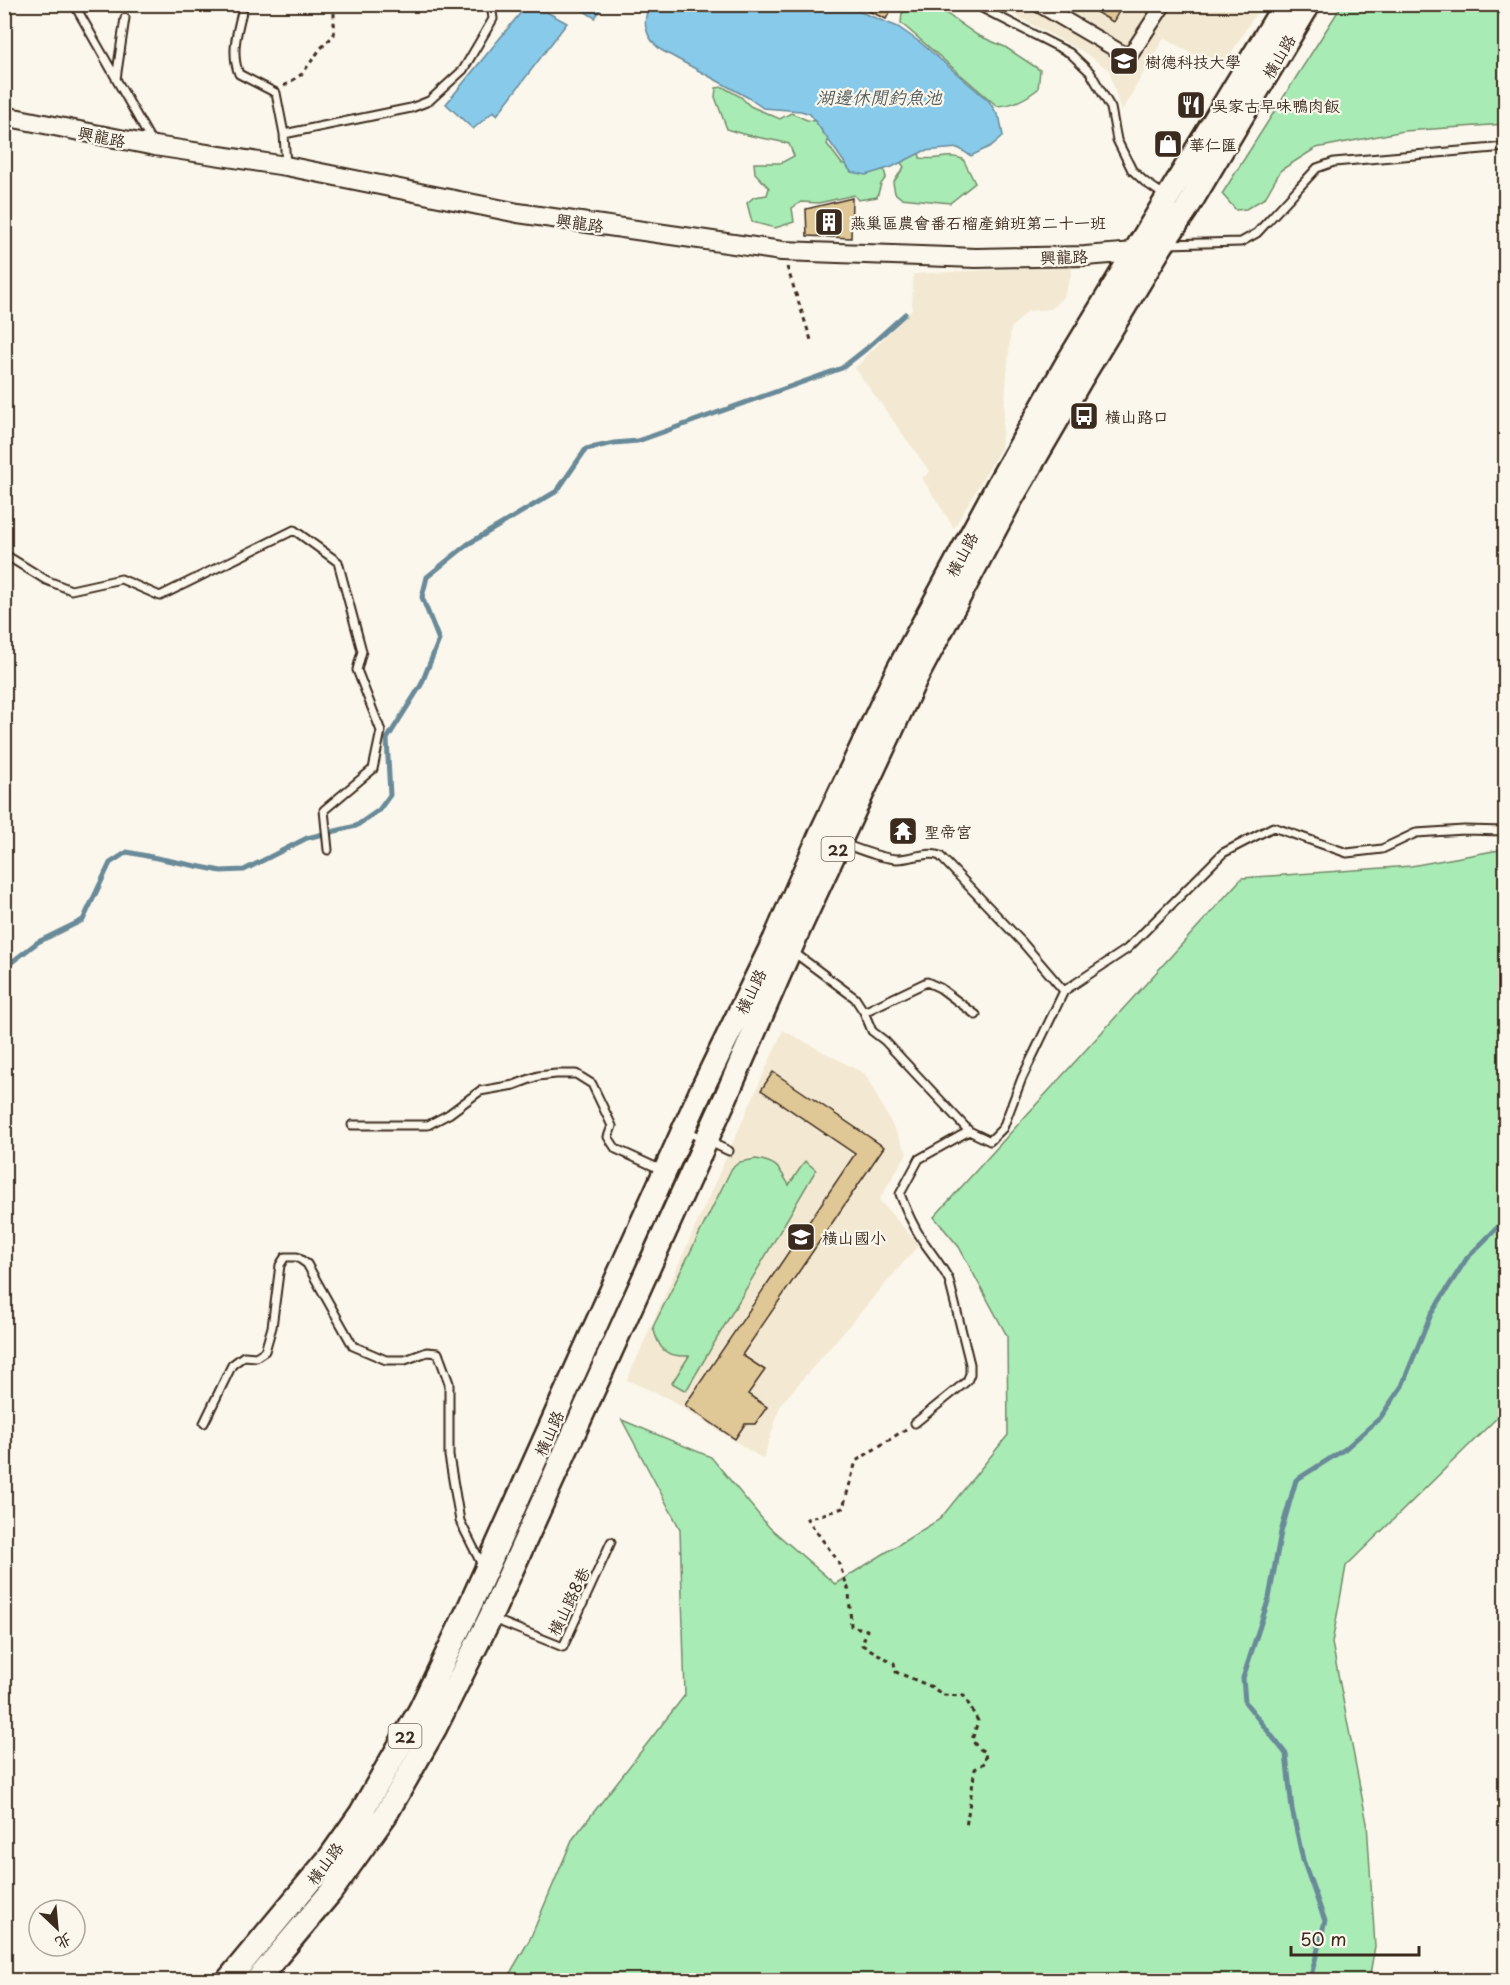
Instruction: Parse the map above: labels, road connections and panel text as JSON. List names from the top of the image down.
{
  "streets": {
    "main road": ["橫山路", "22"],
    "street": ["興龍路"],
    "lane": ["橫山路8巷"]
  },
  "crossings": [
    ["橫山路", "興龍路"],
    ["橫山路", "橫山路8巷"]
  ],
  "water": ["湖邊休閒釣魚池"],
  "places": {
    "school or university": ["樹德科技大學", "橫山國小"],
    "restaurant": ["吳家古早味鴨肉飯"],
    "shop": ["華仁匯"],
    "building": ["燕巢區農會番石榴產銷班第二十一班"],
    "bus stop": ["橫山路口"],
    "temple": ["聖帝宮"]
  },
  "scale_bar": "50 m",
  "north": "bottom right"
}
